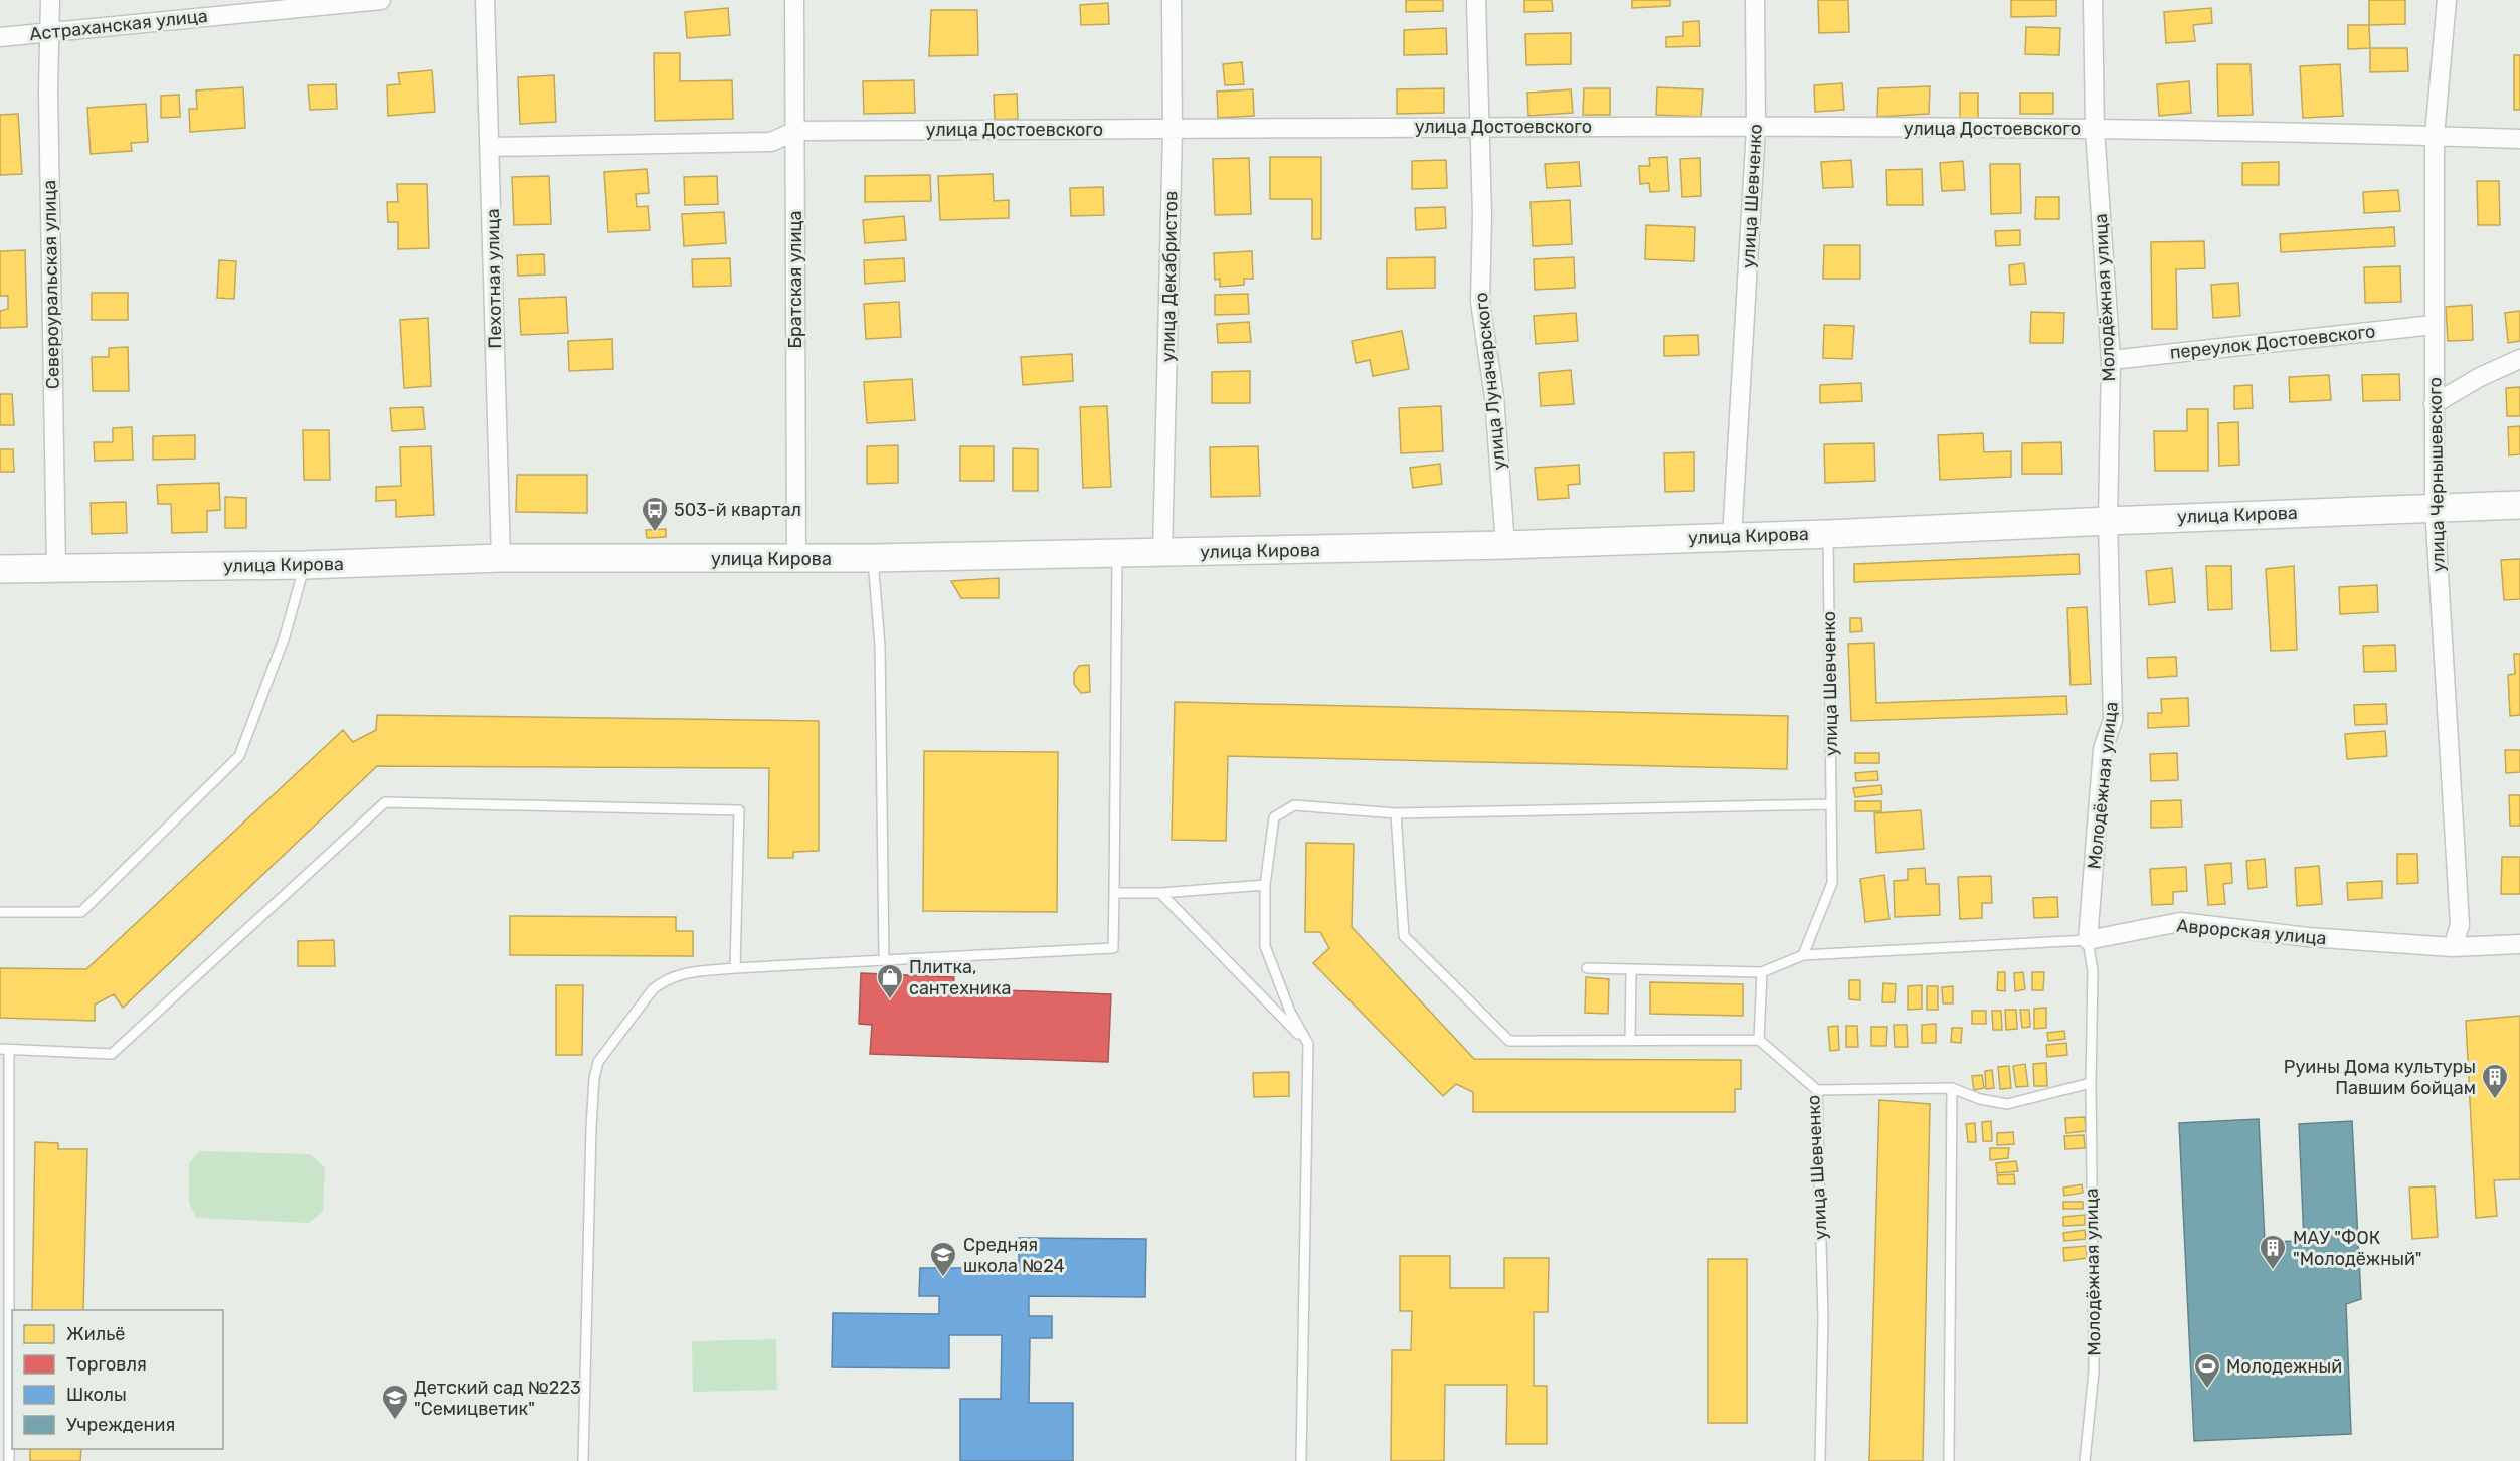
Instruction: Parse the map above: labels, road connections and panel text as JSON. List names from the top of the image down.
{
  "streets": {
    "main road": ["улица Кирова"],
    "street": [
      "Астраханская улица",
      "улица Достоевского",
      "улица Шевченко",
      "улица Декабристов",
      "Пехотная улица",
      "Братская улица",
      "Североуральская улица",
      "Молодёжная улица",
      "переулок Достоевского",
      "улица Луначарского",
      "улица Чернышевского",
      "Аврорская улица"
    ]
  },
  "crossings": [
    ["Астраханская улица", "Североуральская улица"],
    ["улица Достоевского", "улица Шевченко"],
    ["улица Достоевского", "улица Декабристов"],
    ["улица Достоевского", "Пехотная улица"],
    ["улица Достоевского", "Братская улица"],
    ["улица Достоевского", "Молодёжная улица"],
    ["улица Достоевского", "улица Луначарского"],
    ["улица Достоевского", "улица Чернышевского"],
    ["улица Шевченко", "улица Кирова"],
    ["улица Шевченко", "Аврорская улица"],
    ["улица Декабристов", "улица Кирова"],
    ["Пехотная улица", "улица Кирова"],
    ["Братская улица", "улица Кирова"],
    ["Североуральская улица", "улица Кирова"],
    ["Молодёжная улица", "переулок Достоевского"],
    ["Молодёжная улица", "улица Кирова"],
    ["Молодёжная улица", "Аврорская улица"],
    ["переулок Достоевского", "улица Чернышевского"],
    ["улица Луначарского", "улица Кирова"],
    ["улица Чернышевского", "улица Кирова"],
    ["улица Чернышевского", "Аврорская улица"]
  ],
  "places": {
    "bus stop": ["503-й квартал"],
    "shop": ["Плитка, сантехника"],
    "building": ["Руины Дома культуры Павшим бойцам", "МАУ \"ФОК \"Молодёжный\""],
    "school or university": ["Средняя школа №24", "Детский сад №223 \"Семицветик\""],
    "sports": ["Молодежный"]
  },
  "legend": [
    "Жильё",
    "Торговля",
    "Школы",
    "Учреждения"
  ]
}
